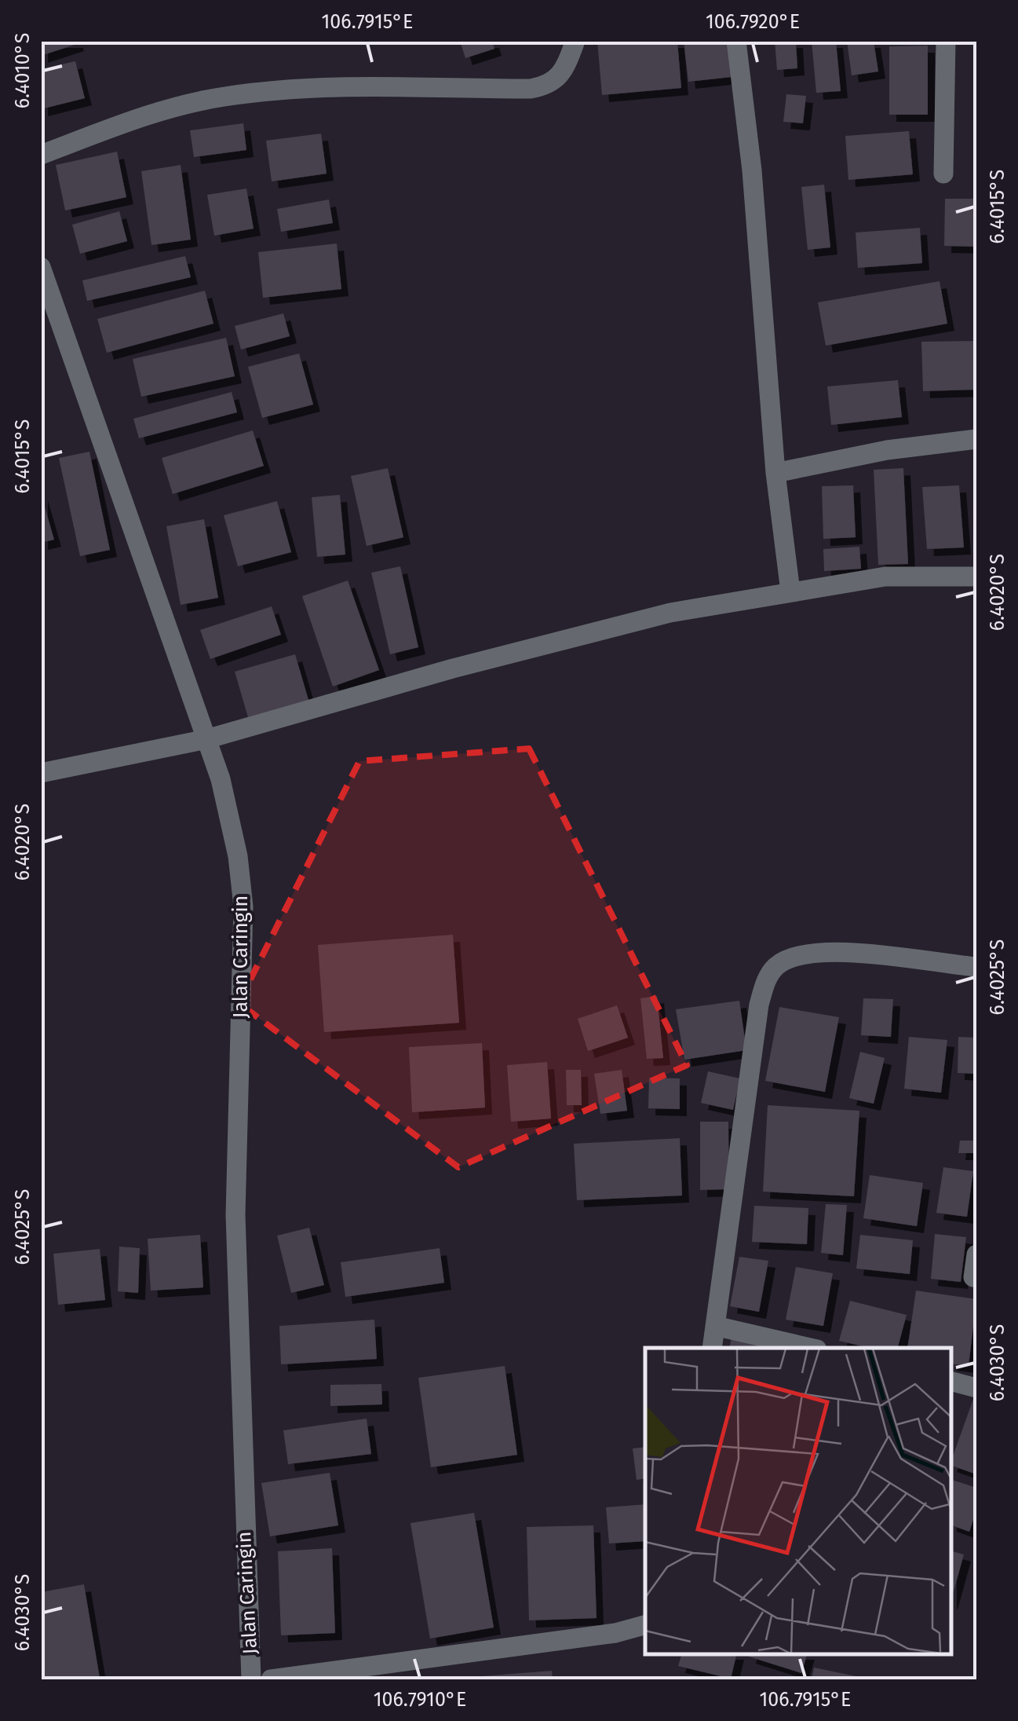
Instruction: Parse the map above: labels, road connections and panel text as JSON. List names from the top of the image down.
{
  "streets": {
    "street": ["Jalan Caringin"]
  },
  "coordinates": [
    "106.7915°E",
    "106.7920°E",
    "6.4010°S",
    "6.4015°S",
    "6.4020°S",
    "6.4025°S",
    "6.4030°S",
    "106.7910°E"
  ]
}
